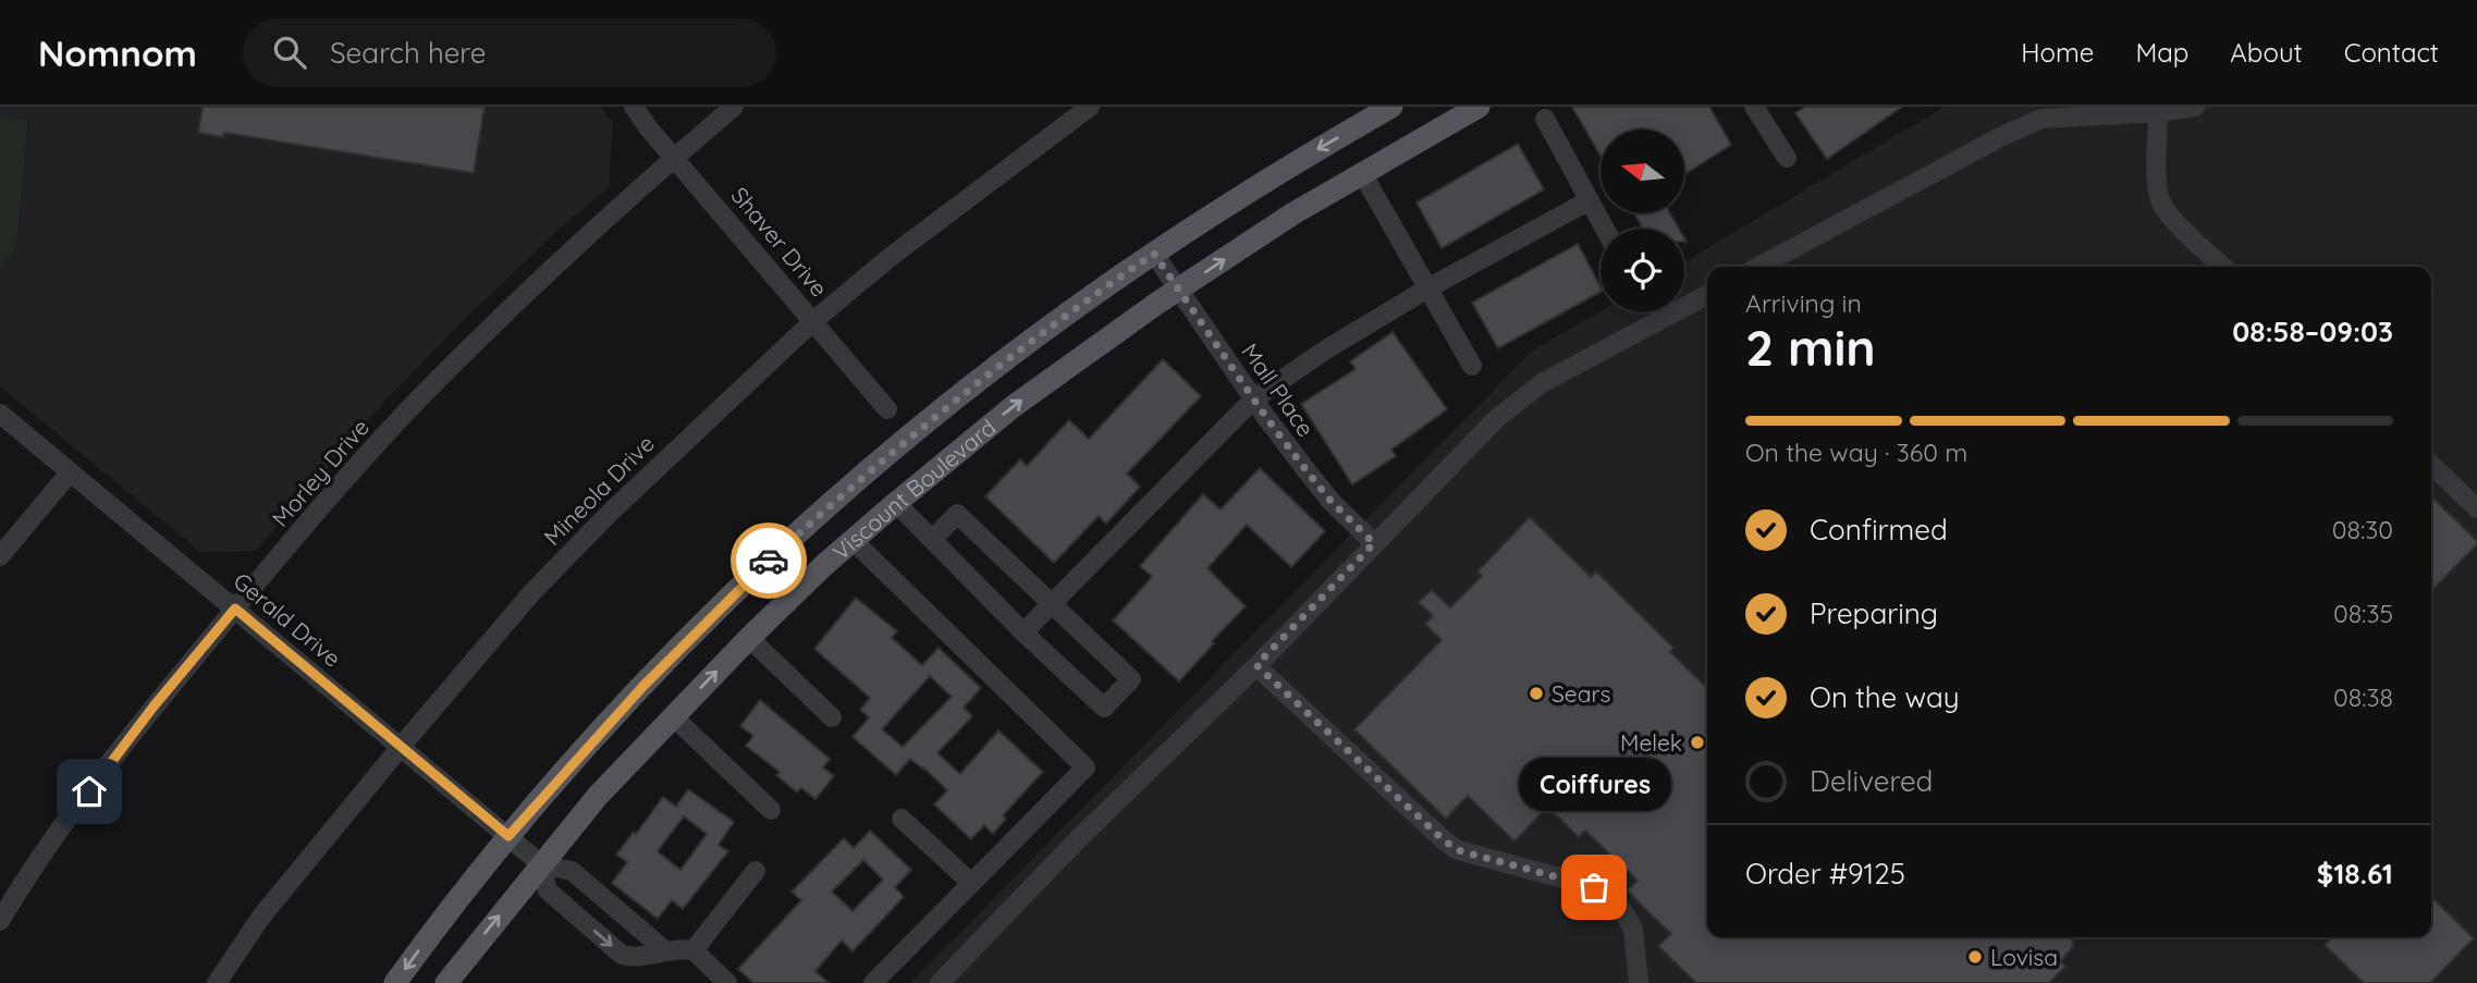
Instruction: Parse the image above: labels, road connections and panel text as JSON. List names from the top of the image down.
{
  "streets": {
    "main road": ["Viscount Boulevard"],
    "street": [
      "Shaver Drive",
      "Mall Place",
      "Morley Drive",
      "Mineola Drive",
      "Gerald Drive"
    ]
  },
  "crossings": [
    ["Shaver Drive", "Morley Drive"],
    ["Shaver Drive", "Mineola Drive"],
    ["Mall Place", "Viscount Boulevard"],
    ["Morley Drive", "Gerald Drive"],
    ["Viscount Boulevard", "Gerald Drive"],
    ["Mineola Drive", "Gerald Drive"]
  ],
  "places": [
    "Sears",
    "Melek",
    "Coiffures",
    "Lovisa"
  ],
  "north": "left",
  "page": {
    "header": "Nomnom",
    "search": "Search here",
    "nav": [
      "Home",
      "Map",
      "About",
      "Contact"
    ],
    "heading": ["2 min", "Arriving in", "08:58–09:03"],
    "panel": ["Order #9125", "$18.61"],
    "bar": "On the way · 360 m",
    "list": [
      ["Confirmed", "08:30"],
      ["Preparing", "08:35"],
      ["On the way", "08:38"],
      "Delivered"
    ],
    "bubble": "Coiffures"
  }
}
